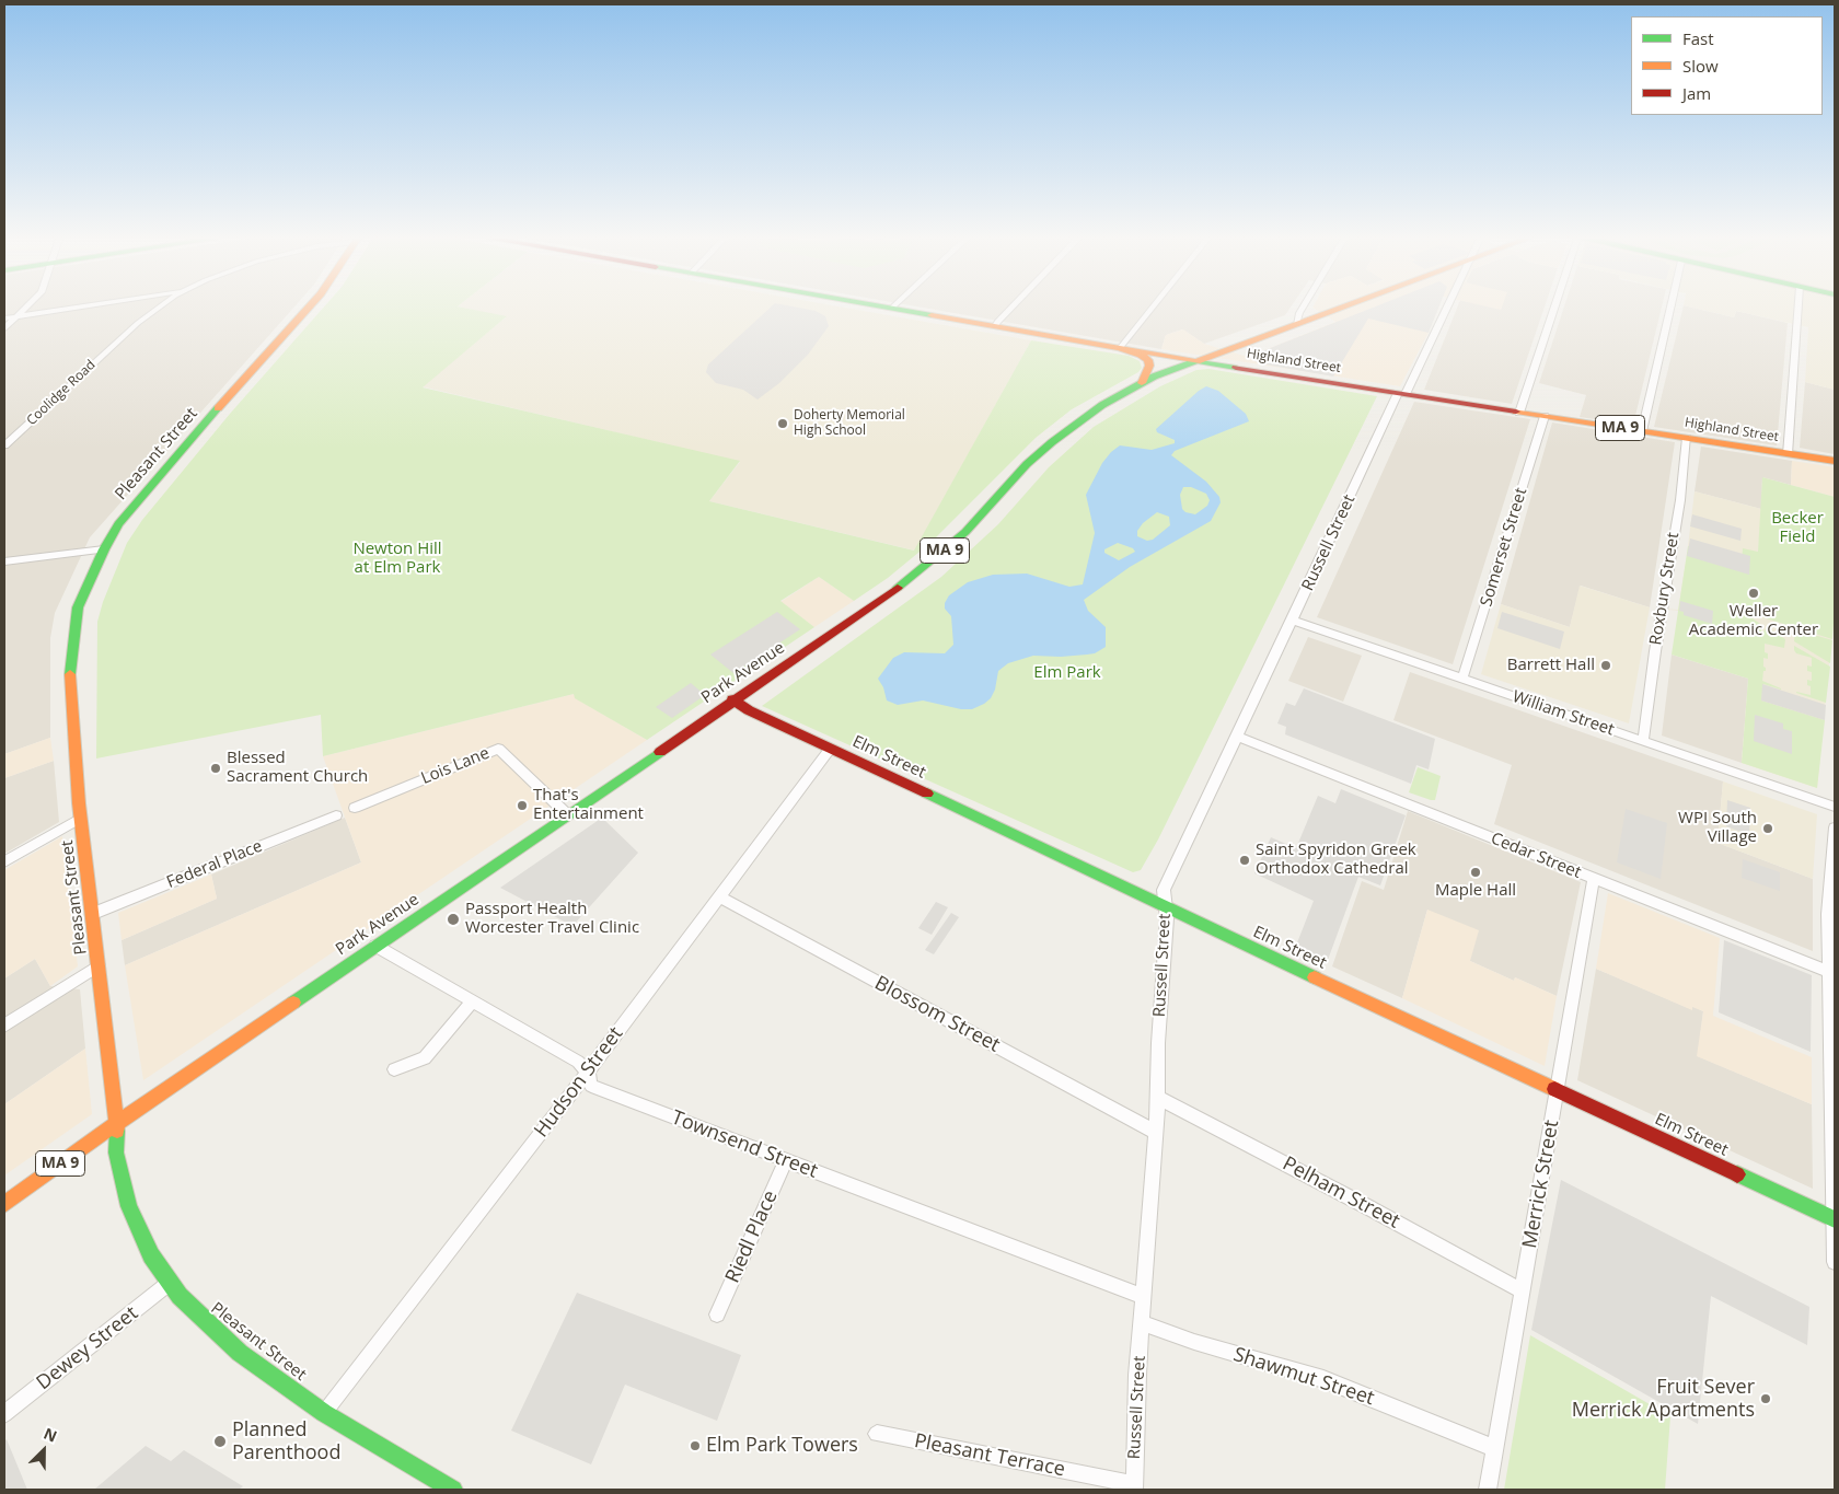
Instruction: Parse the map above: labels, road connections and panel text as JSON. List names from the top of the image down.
{
  "streets": {
    "main road": [
      "Highland Street",
      "MA 9",
      "Pleasant Street",
      "Park Avenue",
      "Elm Street"
    ],
    "street": [
      "Coolidge Road",
      "Russell Street",
      "Somerset Street",
      "Roxbury Street",
      "William Street",
      "Lois Lane",
      "Cedar Street",
      "Federal Place",
      "Blossom Street",
      "Hudson Street",
      "Townsend Street",
      "Merrick Street",
      "Pelham Street",
      "Riedl Place",
      "Dewey Street",
      "Shawmut Street",
      "Pleasant Terrace"
    ]
  },
  "crossings": [
    ["Highland Street", "Russell Street"],
    ["Highland Street", "Somerset Street"],
    ["Highland Street", "Roxbury Street"],
    ["Highland Street", "Park Avenue"],
    ["Pleasant Street", "Park Avenue"],
    ["Pleasant Street", "Federal Place"],
    ["Pleasant Street", "Hudson Street"],
    ["Pleasant Street", "Dewey Street"],
    ["Russell Street", "William Street"],
    ["Russell Street", "Elm Street"],
    ["Russell Street", "Cedar Street"],
    ["Russell Street", "Blossom Street"],
    ["Russell Street", "Townsend Street"],
    ["Russell Street", "Pelham Street"],
    ["Russell Street", "Shawmut Street"],
    ["Russell Street", "Pleasant Terrace"],
    ["Somerset Street", "William Street"],
    ["Roxbury Street", "William Street"],
    ["Park Avenue", "Elm Street"],
    ["Park Avenue", "Lois Lane"],
    ["Park Avenue", "Townsend Street"],
    ["Elm Street", "Hudson Street"],
    ["Elm Street", "Merrick Street"],
    ["Cedar Street", "Merrick Street"],
    ["Blossom Street", "Hudson Street"],
    ["Hudson Street", "Townsend Street"],
    ["Townsend Street", "Riedl Place"],
    ["Merrick Street", "Pelham Street"],
    ["Merrick Street", "Shawmut Street"]
  ],
  "parks": ["Becker Field", "Newton Hill at Elm Park", "Elm Park"],
  "places": [
    "Doherty Memorial High School",
    "Weller Academic Center",
    "Barrett Hall",
    "Blessed Sacrament Church",
    "That's Entertainment",
    "WPI South Village",
    "Saint Spyridon Greek Orthodox Cathedral",
    "Maple Hall",
    "Passport Health Worcester Travel Clinic",
    "Fruit Sever Merrick Apartments",
    "Planned Parenthood",
    "Elm Park Towers"
  ],
  "legend": ["Fast", "Slow", "Jam"],
  "north": "top right"
}
